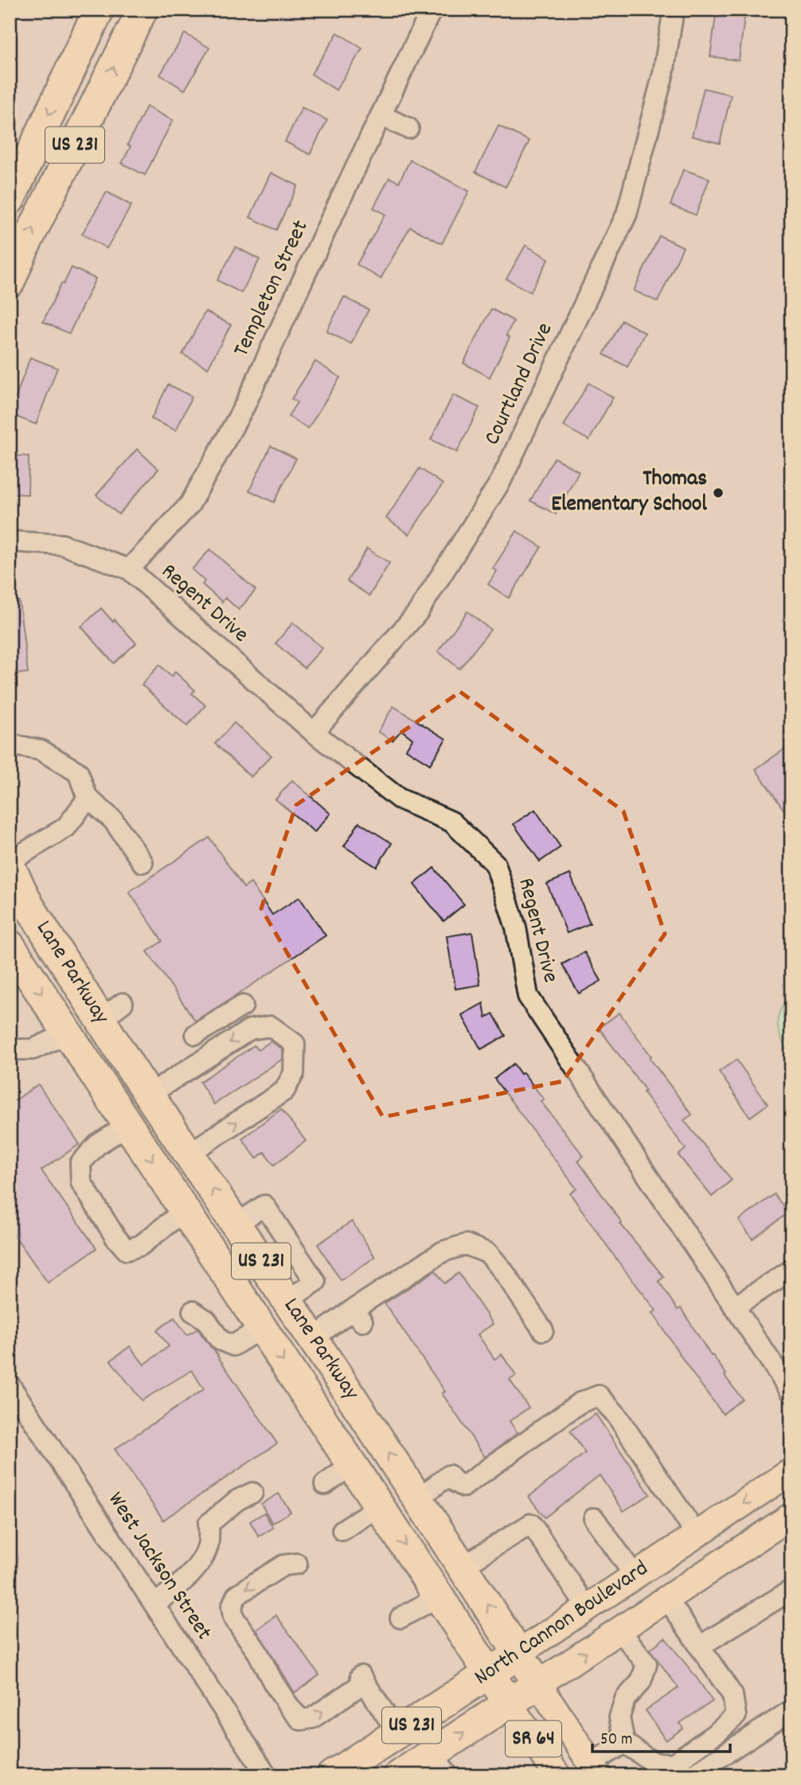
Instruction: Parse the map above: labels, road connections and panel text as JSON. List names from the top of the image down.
{
  "streets": {
    "highway": ["US 231", "Lane Parkway", "North Cannon Boulevard"],
    "main road": ["SR 64"],
    "street": [
      "Templeton Street",
      "Courtland Drive",
      "Regent Drive",
      "West Jackson Street"
    ]
  },
  "crossings": [
    ["Templeton Street", "Regent Drive"],
    ["Courtland Drive", "Regent Drive"],
    ["Lane Parkway", "North Cannon Boulevard"]
  ],
  "places": ["Thomas Elementary School"],
  "scale_bar": "50 m"
}
